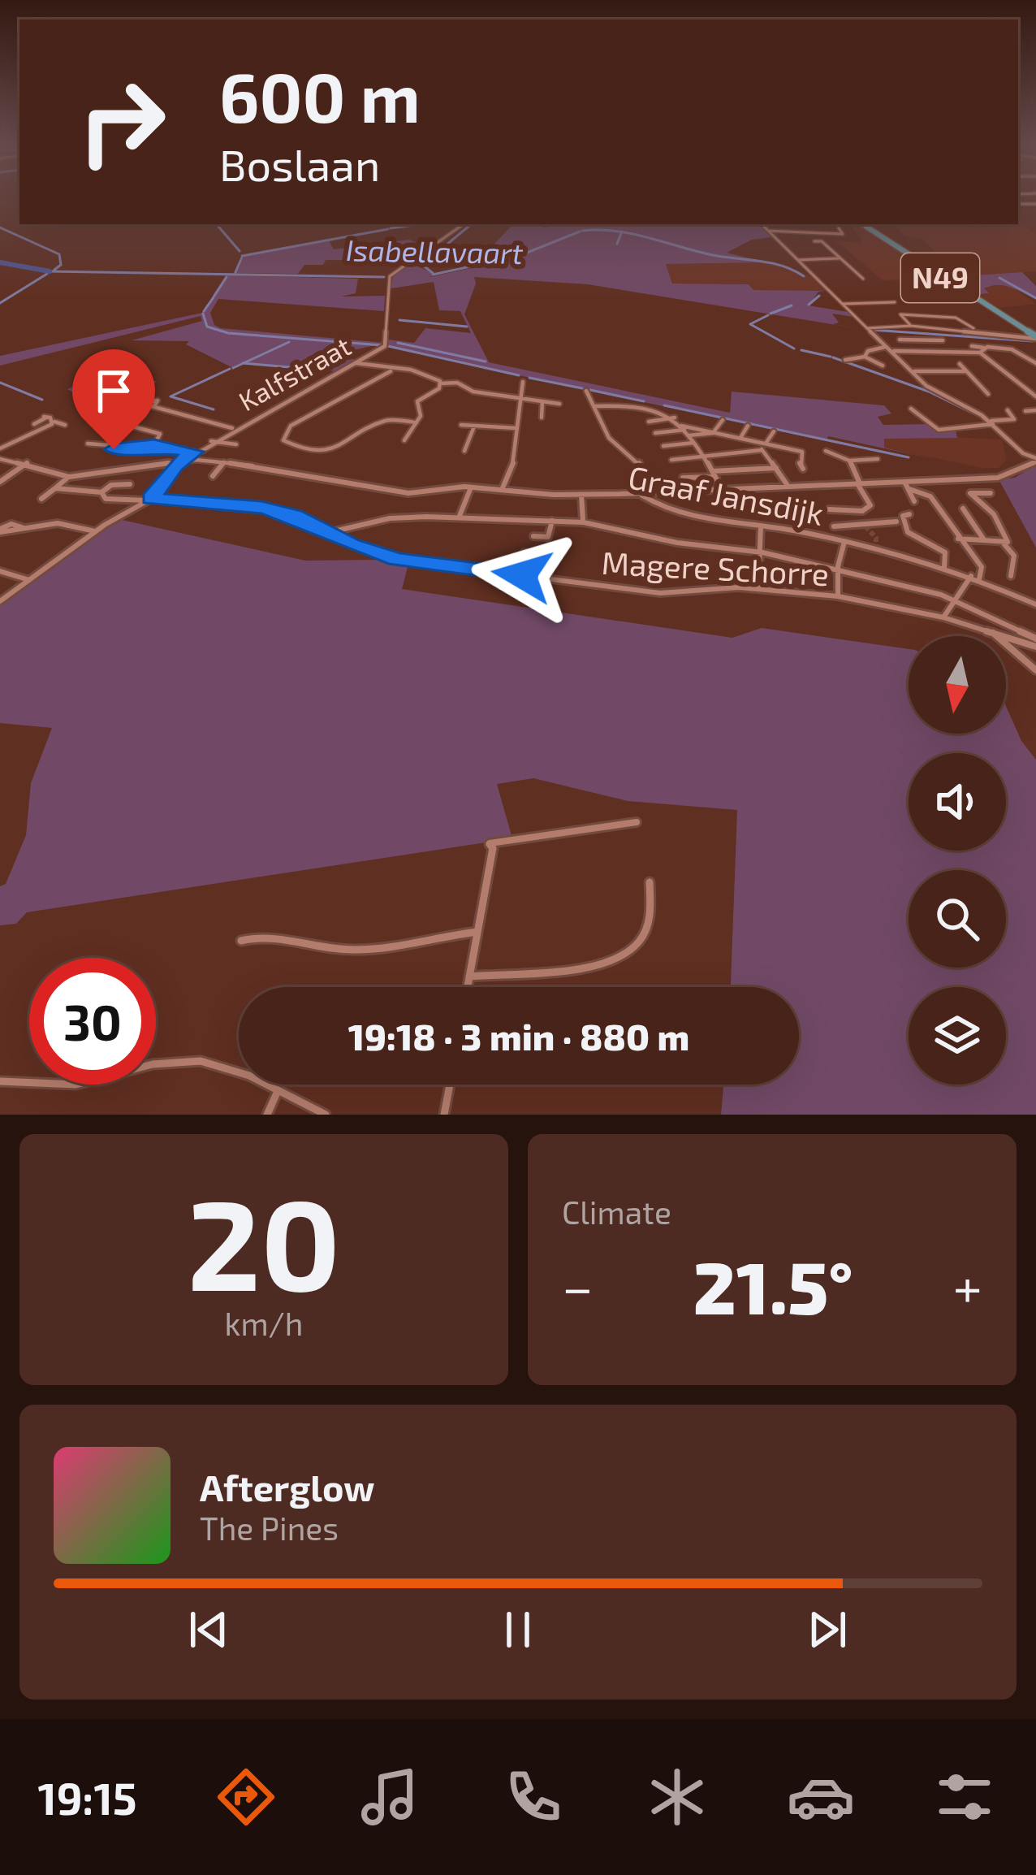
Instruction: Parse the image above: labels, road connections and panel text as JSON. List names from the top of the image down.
{
  "streets": {
    "main road": ["N49"],
    "street": ["Kalfstraat", "Graaf Jansdijk", "Magere Schorre"]
  },
  "crossings": [
    ["Kalfstraat", "Graaf Jansdijk"]
  ],
  "water": ["Isabellavaart"],
  "north": "bottom",
  "page": {
    "turn": ["600 m", "Boslaan"],
    "limit": "30",
    "trip": "19:18 · 3 min · 880 m",
    "tile": [
      ["20", "km/h"],
      "Climate"
    ],
    "heat": ["−", "21.5°", "+"],
    "song": ["Afterglow", "The Pines"],
    "tabs": "19:15"
  }
}
